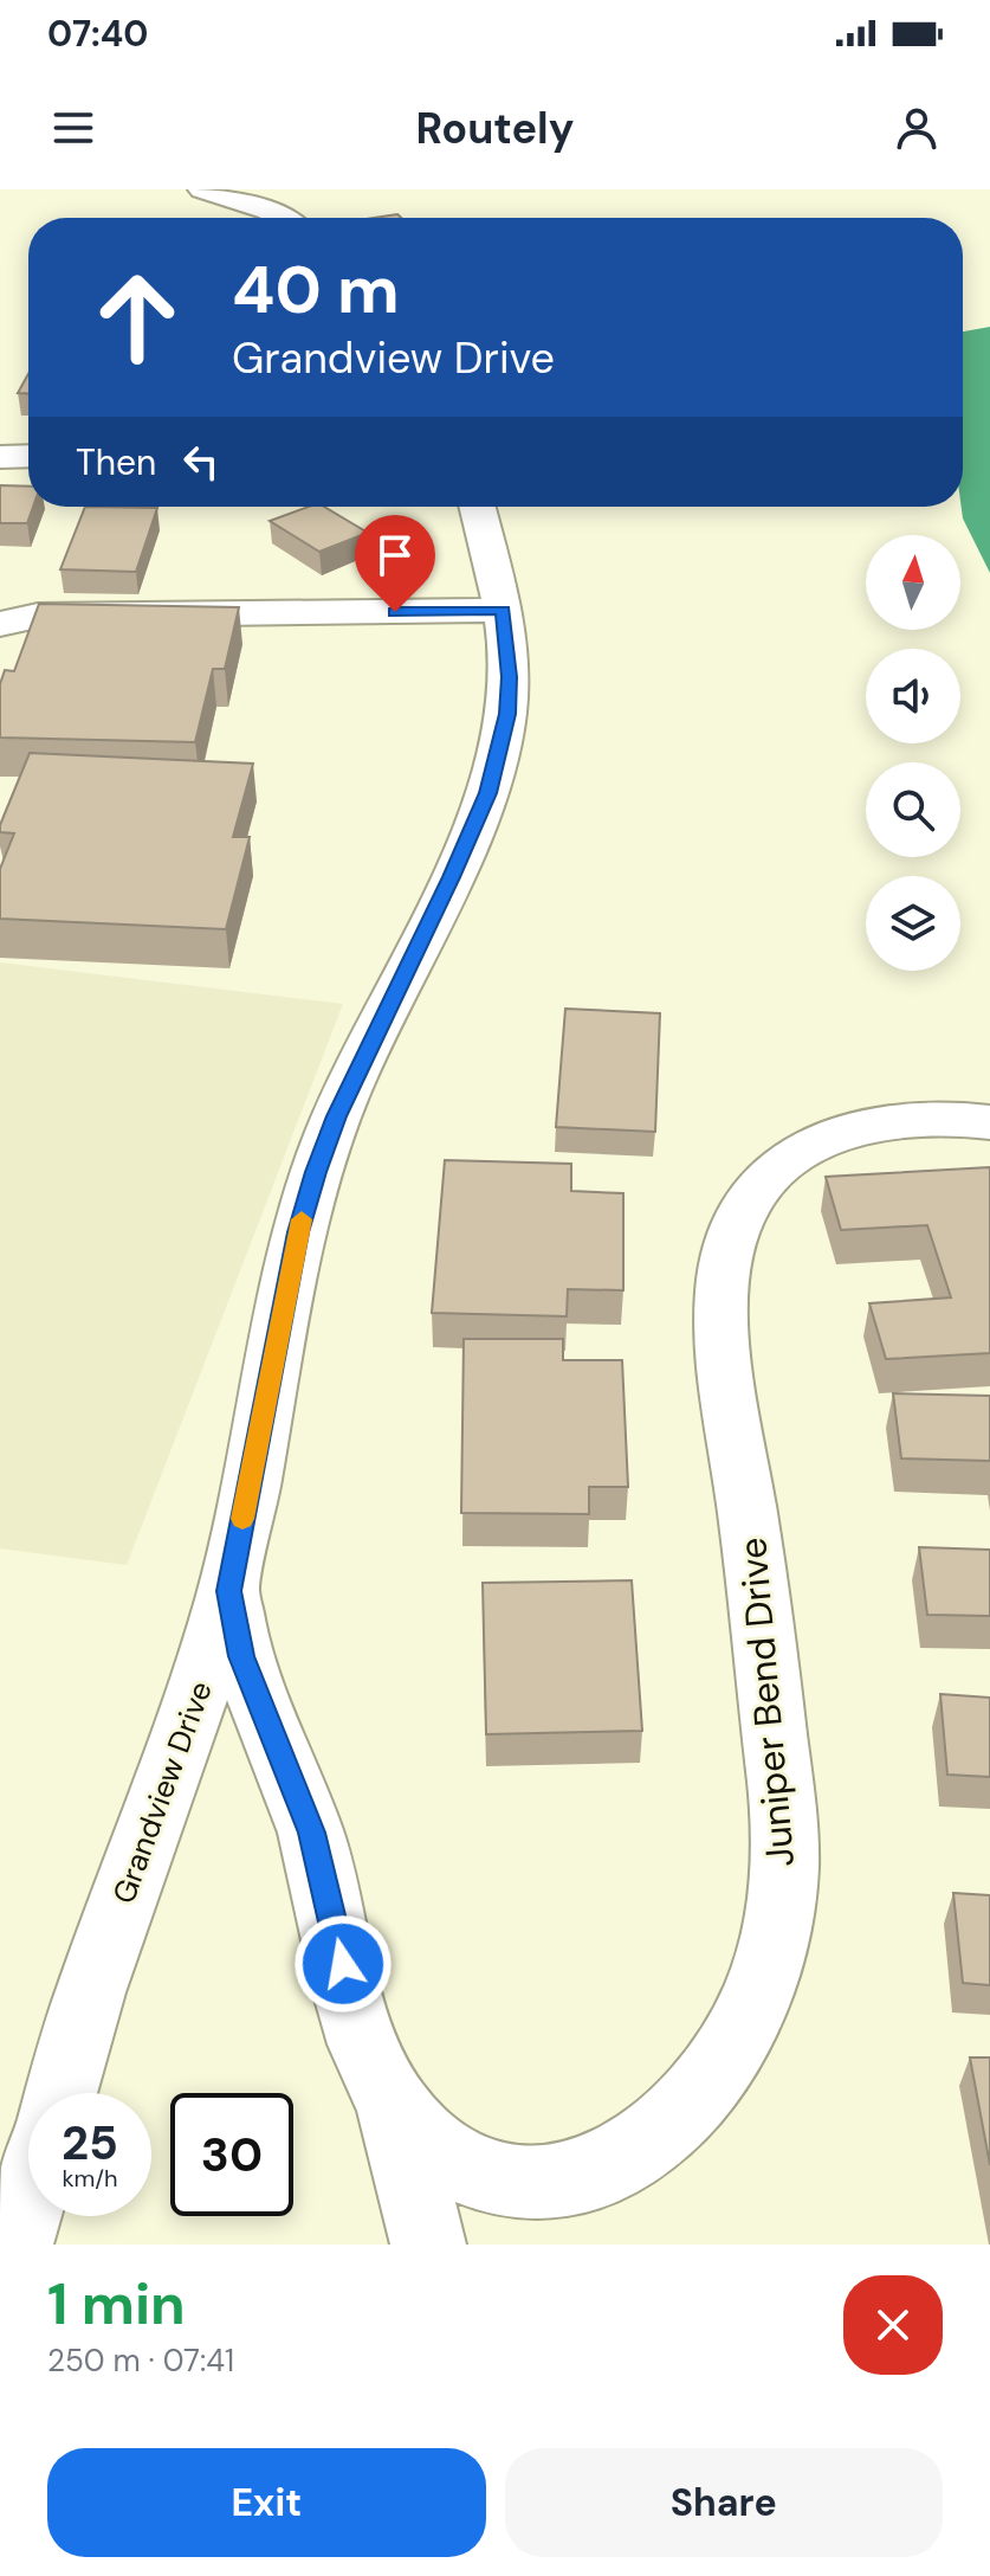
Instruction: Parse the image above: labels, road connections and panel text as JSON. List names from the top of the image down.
{
  "streets": {
    "street": ["Juniper Bend Drive", "Grandview Drive"]
  },
  "north": "top",
  "page": {
    "status": "07:40",
    "header": "Routely",
    "turn": ["40 m", "Grandview Drive"],
    "then": "Then",
    "speed": "25 km/h",
    "limit": "30",
    "heading": ["1 min", "250 m · 07:41"],
    "buttons": ["Exit", "Share"]
  }
}
